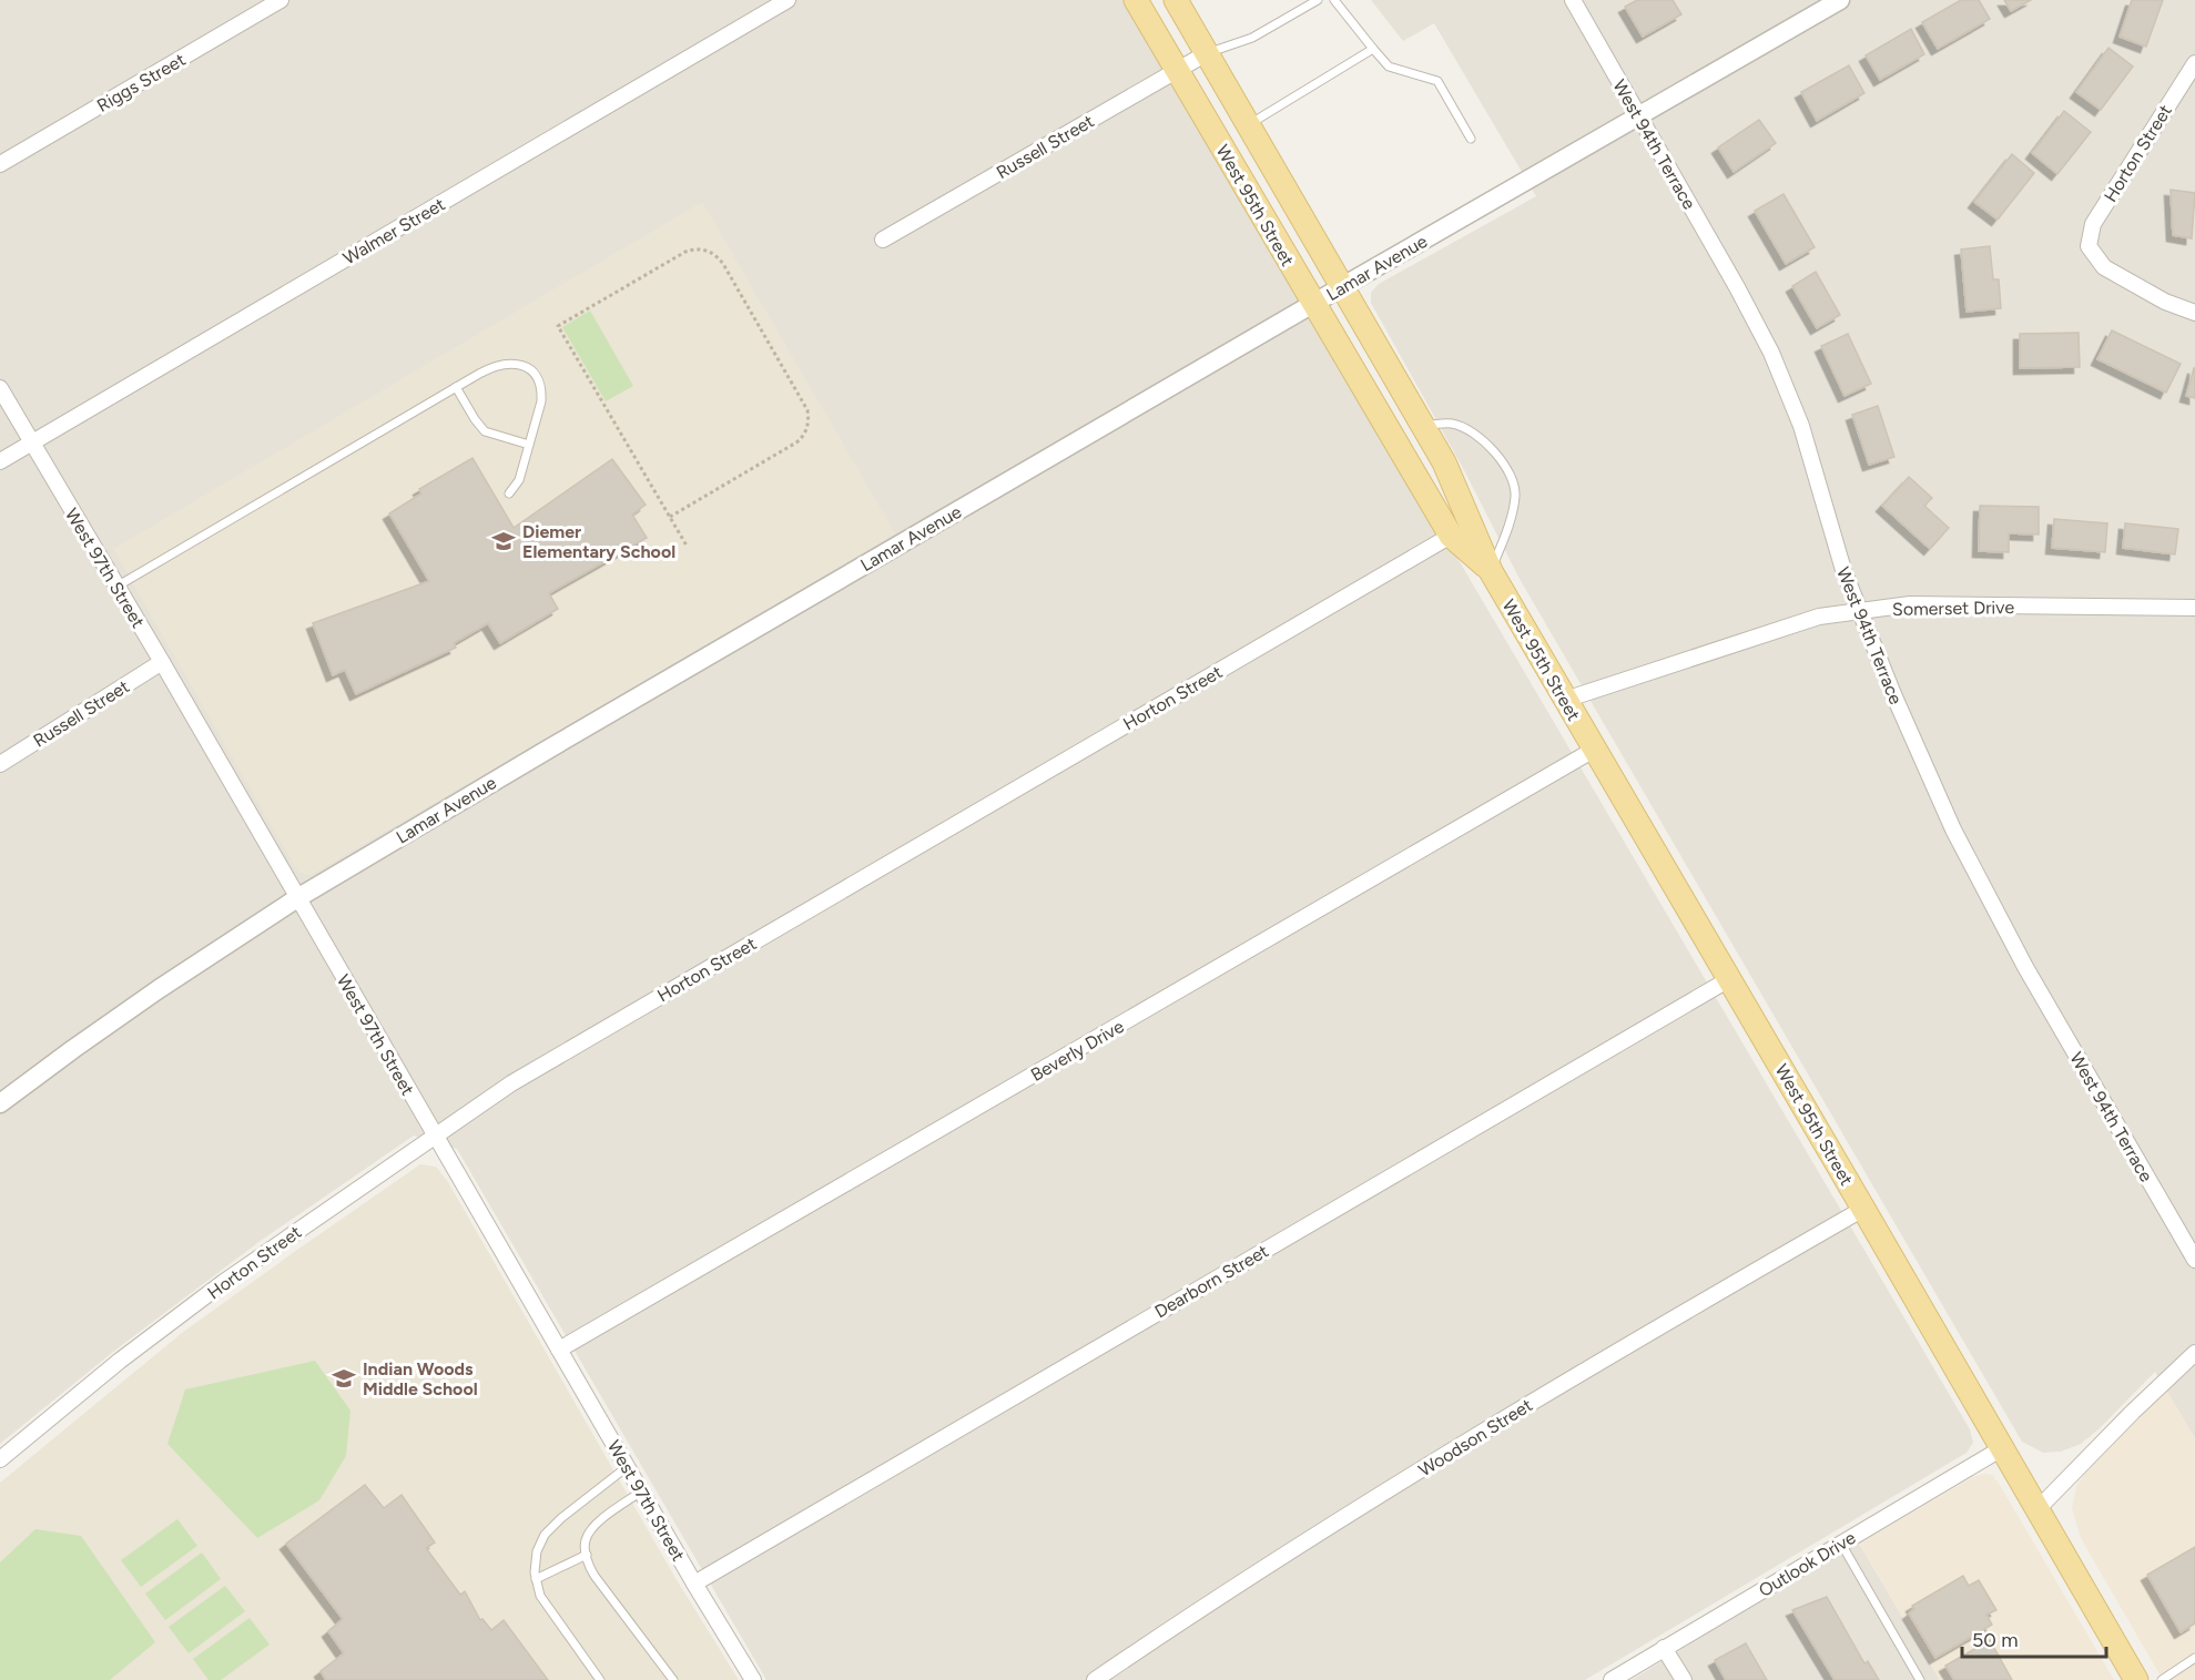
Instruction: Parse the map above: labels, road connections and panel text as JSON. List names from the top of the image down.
{
  "streets": {
    "main road": ["West 95th Street"],
    "street": [
      "Riggs Street",
      "West 94th Terrace",
      "Russell Street",
      "Horton Street",
      "Walmer Street",
      "Lamar Avenue",
      "West 97th Street",
      "Somerset Drive",
      "Beverly Drive",
      "Dearborn Street",
      "Woodson Street",
      "Outlook Drive"
    ]
  },
  "crossings": [
    ["West 94th Terrace", "Lamar Avenue"],
    ["West 94th Terrace", "Somerset Drive"],
    ["Russell Street", "West 95th Street"],
    ["Russell Street", "West 97th Street"],
    ["Horton Street", "West 95th Street"],
    ["Horton Street", "West 97th Street"],
    ["West 95th Street", "Lamar Avenue"],
    ["West 95th Street", "Somerset Drive"],
    ["West 95th Street", "Beverly Drive"],
    ["West 95th Street", "Dearborn Street"],
    ["West 95th Street", "Woodson Street"],
    ["West 95th Street", "Outlook Drive"],
    ["Walmer Street", "West 97th Street"],
    ["Lamar Avenue", "West 97th Street"],
    ["West 97th Street", "Beverly Drive"],
    ["West 97th Street", "Dearborn Street"]
  ],
  "places": {
    "school or university": ["Diemer Elementary School", "Indian Woods Middle School"]
  },
  "scale_bar": "50 m"
}
